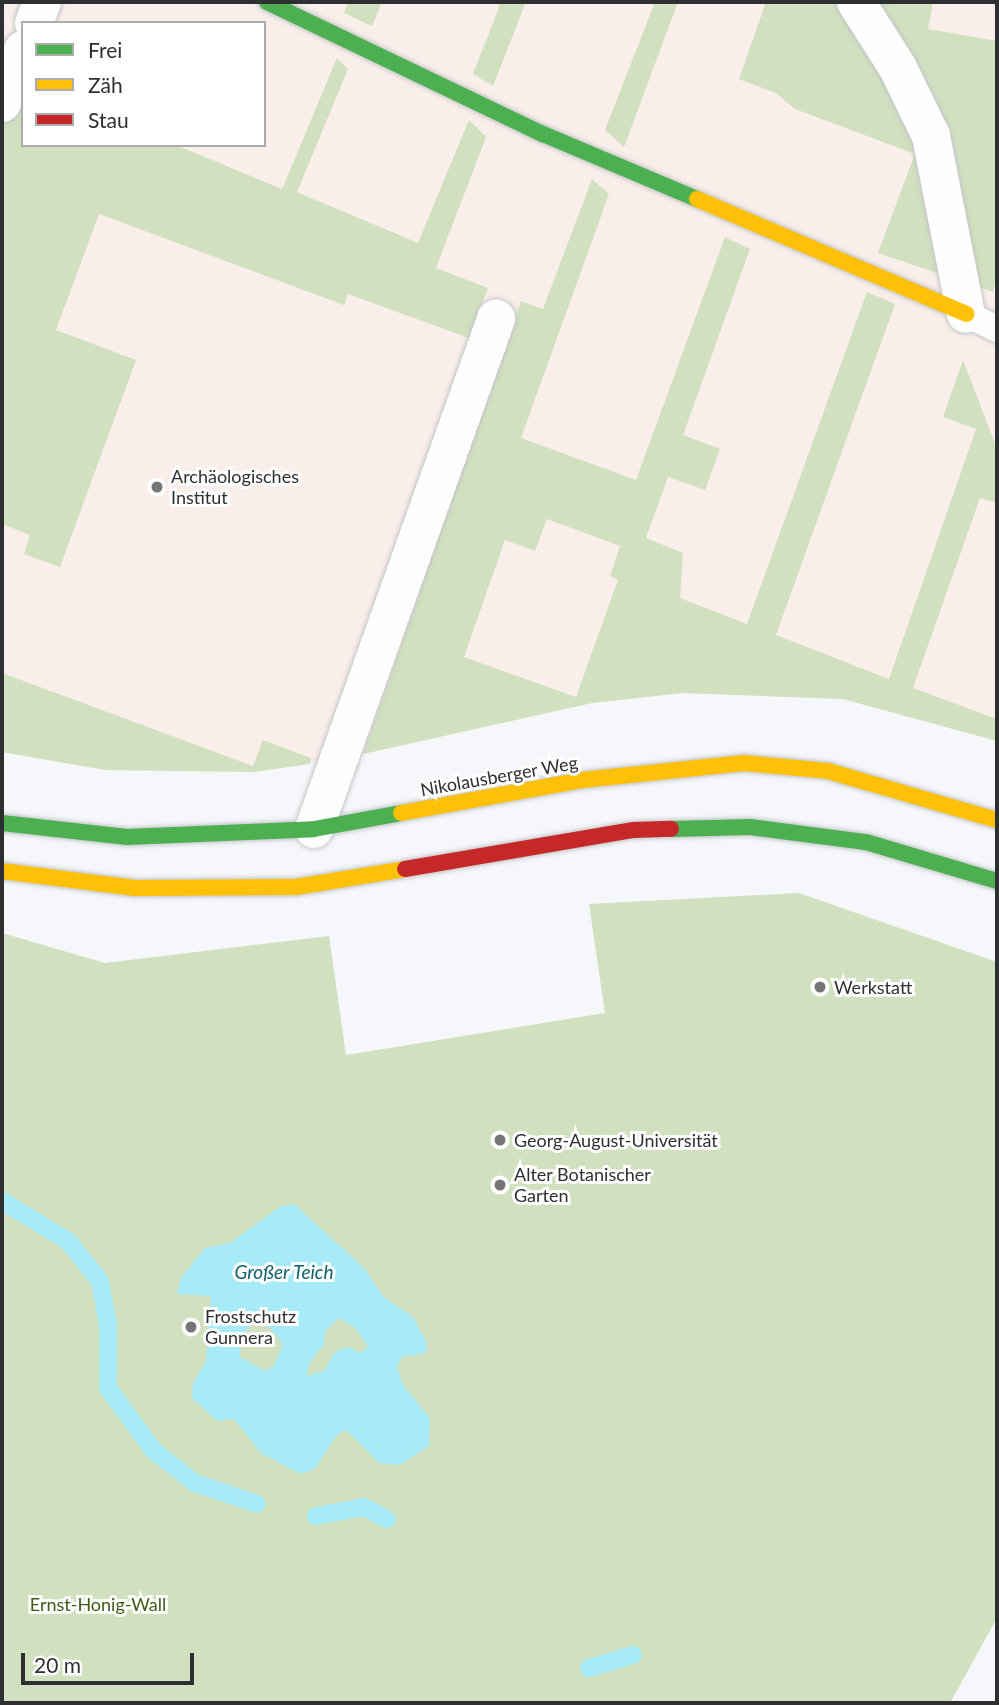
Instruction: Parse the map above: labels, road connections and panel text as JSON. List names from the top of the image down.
{
  "streets": {
    "street": ["Nikolausberger Weg"]
  },
  "water": ["Großer Teich"],
  "parks": ["Ernst-Honig-Wall"],
  "places": [
    "Archäologisches Institut",
    "Werkstatt",
    "Georg-August-Universität",
    "Alter Botanischer Garten",
    "Frostschutz Gunnera"
  ],
  "legend": ["Frei", "Zäh", "Stau"],
  "scale_bar": "20 m"
}
